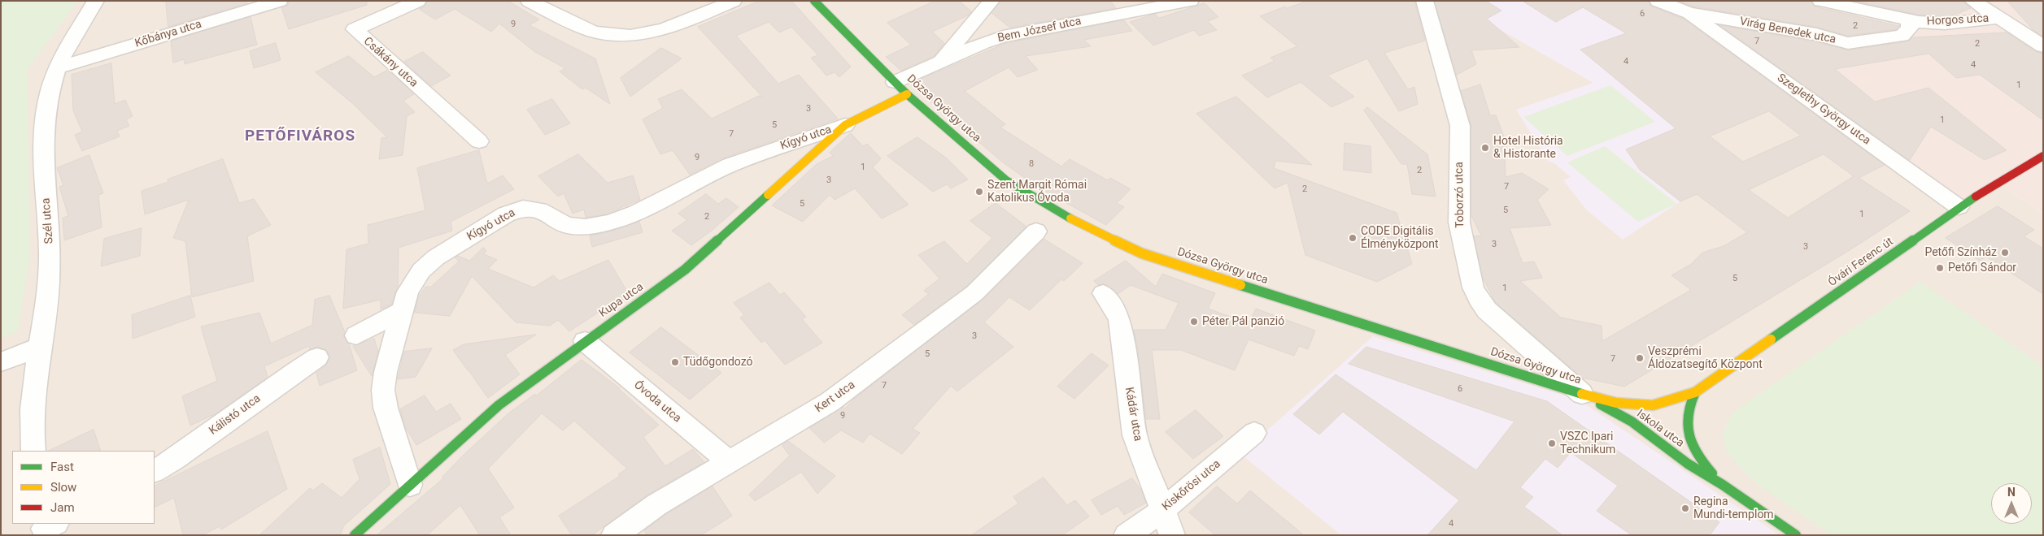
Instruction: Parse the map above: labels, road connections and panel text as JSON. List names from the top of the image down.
{
  "streets": {
    "main road": [
      "Dózsa György utca",
      "Óvári Ferenc út",
      "Kupa utca",
      "Iskola utca"
    ],
    "street": [
      "Horgos utca",
      "Bem József utca",
      "Virág Benedek utca",
      "Kőbánya utca",
      "Csákány utca",
      "Szeglethy György utca",
      "Kígyó utca",
      "Toborzó utca",
      "Szél utca",
      "Kert utca",
      "Óvoda utca",
      "Kádár utca",
      "Kálistó utca",
      "Kiskőrösi utca"
    ]
  },
  "crossings": [
    ["Horgos utca", "Virág Benedek utca"],
    ["Bem József utca", "Dózsa György utca"],
    ["Bem József utca", "Kupa utca"],
    ["Virág Benedek utca", "Szeglethy György utca"],
    ["Kőbánya utca", "Szél utca"],
    ["Dózsa György utca", "Toborzó utca"],
    ["Dózsa György utca", "Óvári Ferenc út"],
    ["Dózsa György utca", "Kupa utca"],
    ["Dózsa György utca", "Iskola utca"],
    ["Szeglethy György utca", "Óvári Ferenc út"],
    ["Kígyó utca", "Kupa utca"],
    ["Toborzó utca", "Iskola utca"],
    ["Óvári Ferenc út", "Iskola utca"],
    ["Kupa utca", "Óvoda utca"],
    ["Kert utca", "Óvoda utca"],
    ["Kádár utca", "Kiskőrösi utca"]
  ],
  "districts": ["PETŐFIVÁROS"],
  "places": [
    "Hotel História & Historante",
    "Szent Margit Római Katolikus Óvoda",
    "CODE Digitális Élményközpont",
    "Petőfi Színház",
    "Petőfi Sándor",
    "Péter Pál panzió",
    "Veszprémi Áldozatsegítő Központ",
    "Tüdőgondozó",
    "VSZC Ipari Technikum",
    "Regina Mundi-templom"
  ],
  "house_numbers": [
    "6",
    "9",
    "2",
    "7",
    "2",
    "4",
    "4",
    "1",
    "3",
    "1",
    "5",
    "7",
    "9",
    "8",
    "1",
    "2",
    "3",
    "7",
    "2",
    "5",
    "5",
    "1",
    "2",
    "3",
    "3",
    "5",
    "1",
    "3",
    "5",
    "7",
    "7",
    "6",
    "9",
    "4"
  ],
  "legend": ["Fast", "Slow", "Jam"],
  "north": "top"
}
